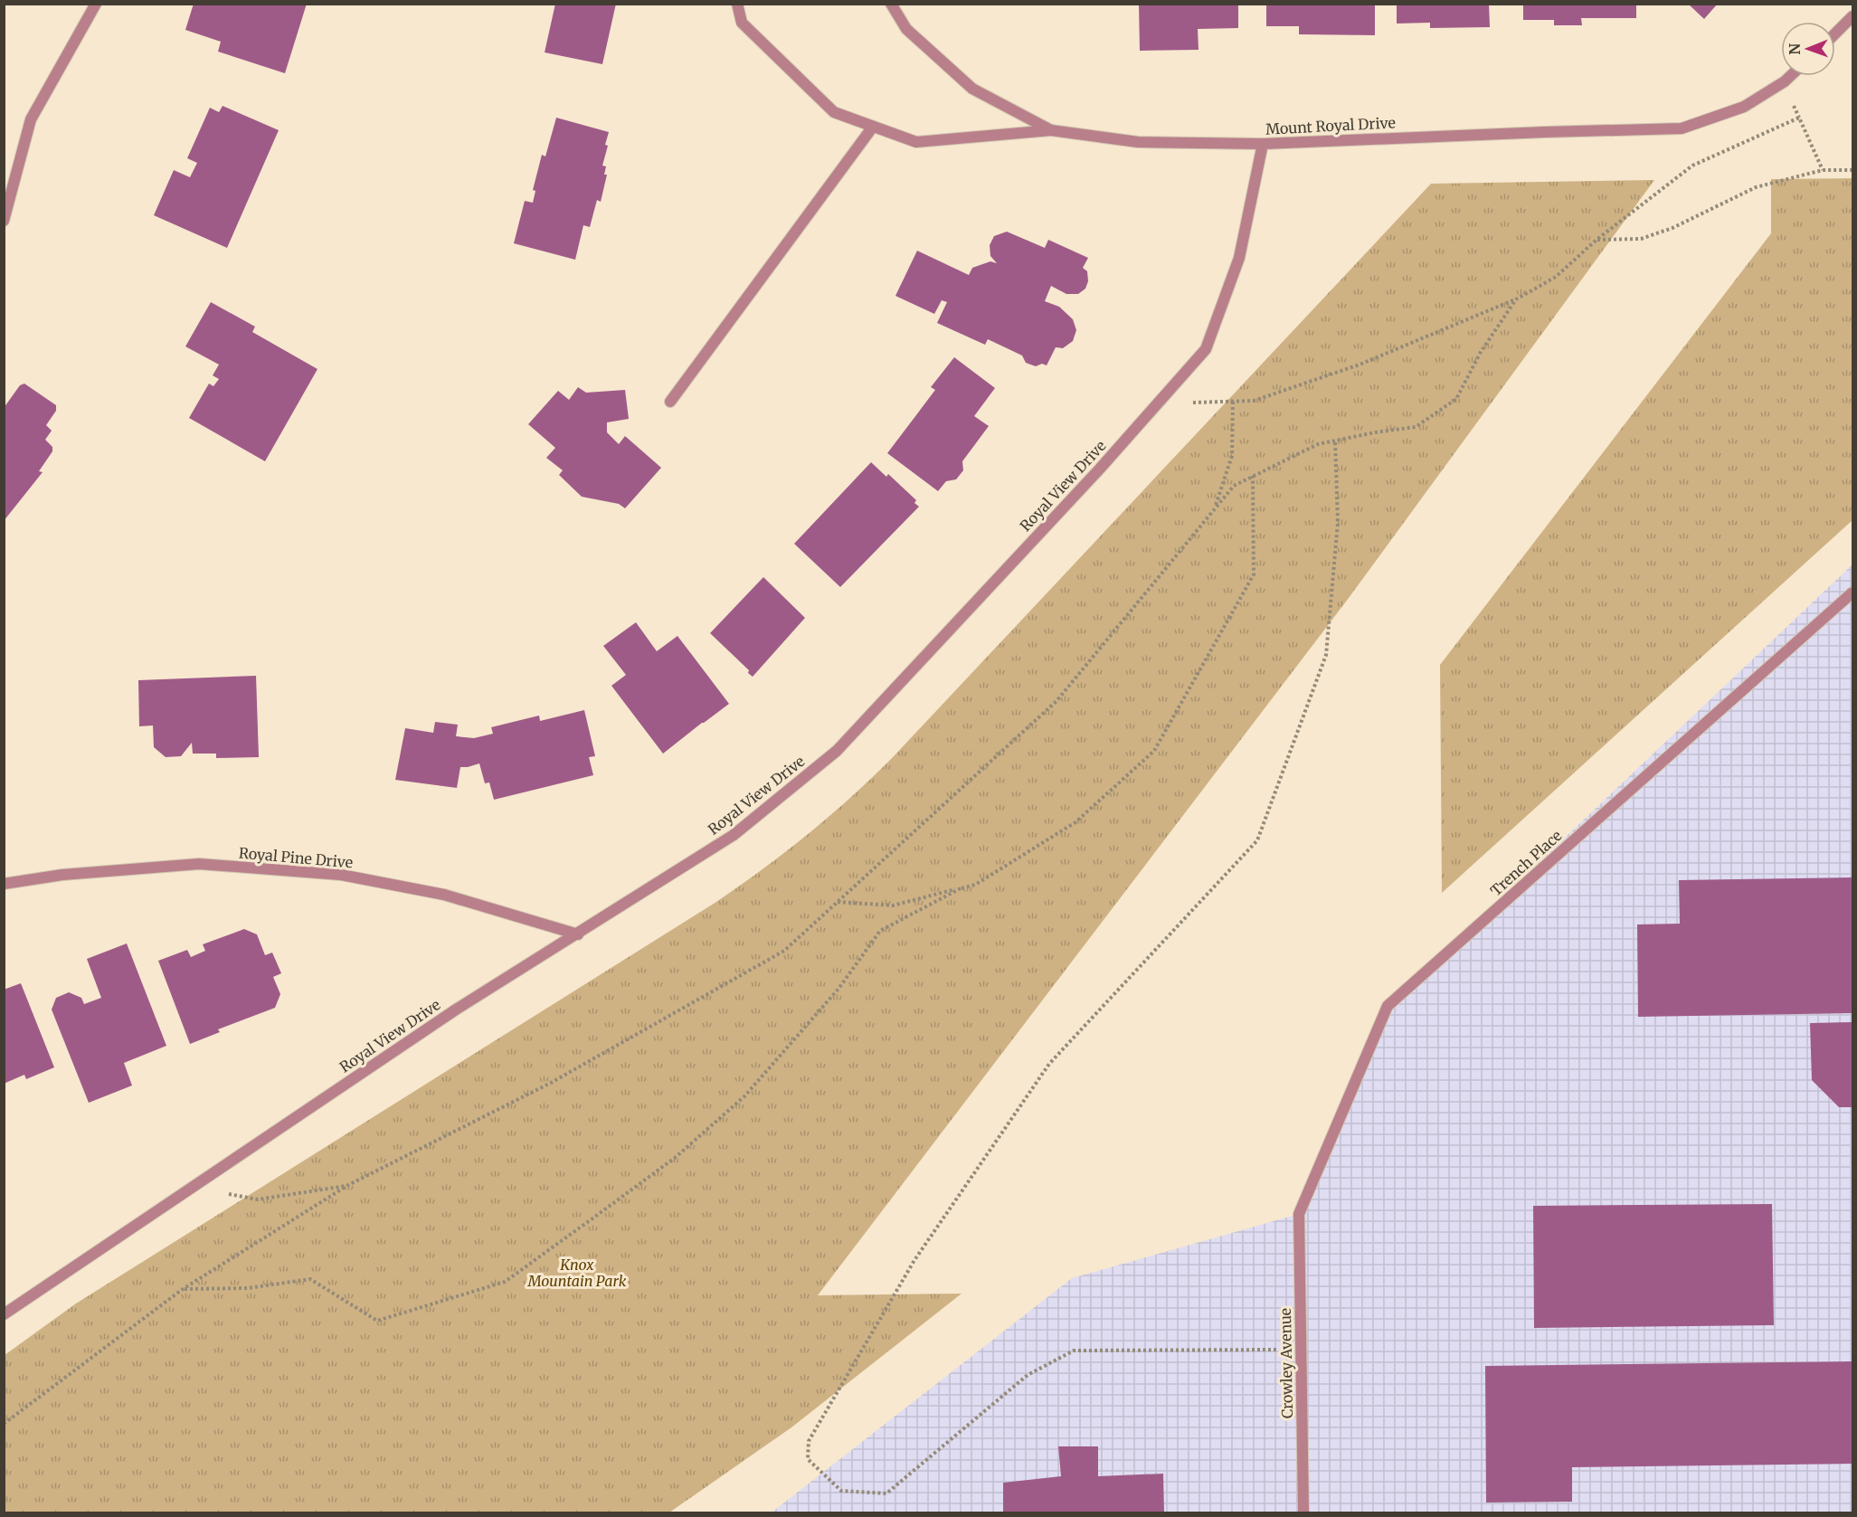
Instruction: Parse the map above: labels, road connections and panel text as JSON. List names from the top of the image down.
{
  "streets": {
    "street": [
      "Mount Royal Drive",
      "Royal View Drive",
      "Royal Pine Drive",
      "Trench Place",
      "Crowley Avenue"
    ]
  },
  "crossings": [
    ["Mount Royal Drive", "Royal View Drive"],
    ["Royal View Drive", "Royal Pine Drive"],
    ["Trench Place", "Crowley Avenue"]
  ],
  "parks": ["Knox Mountain Park"],
  "north": "left"
}
